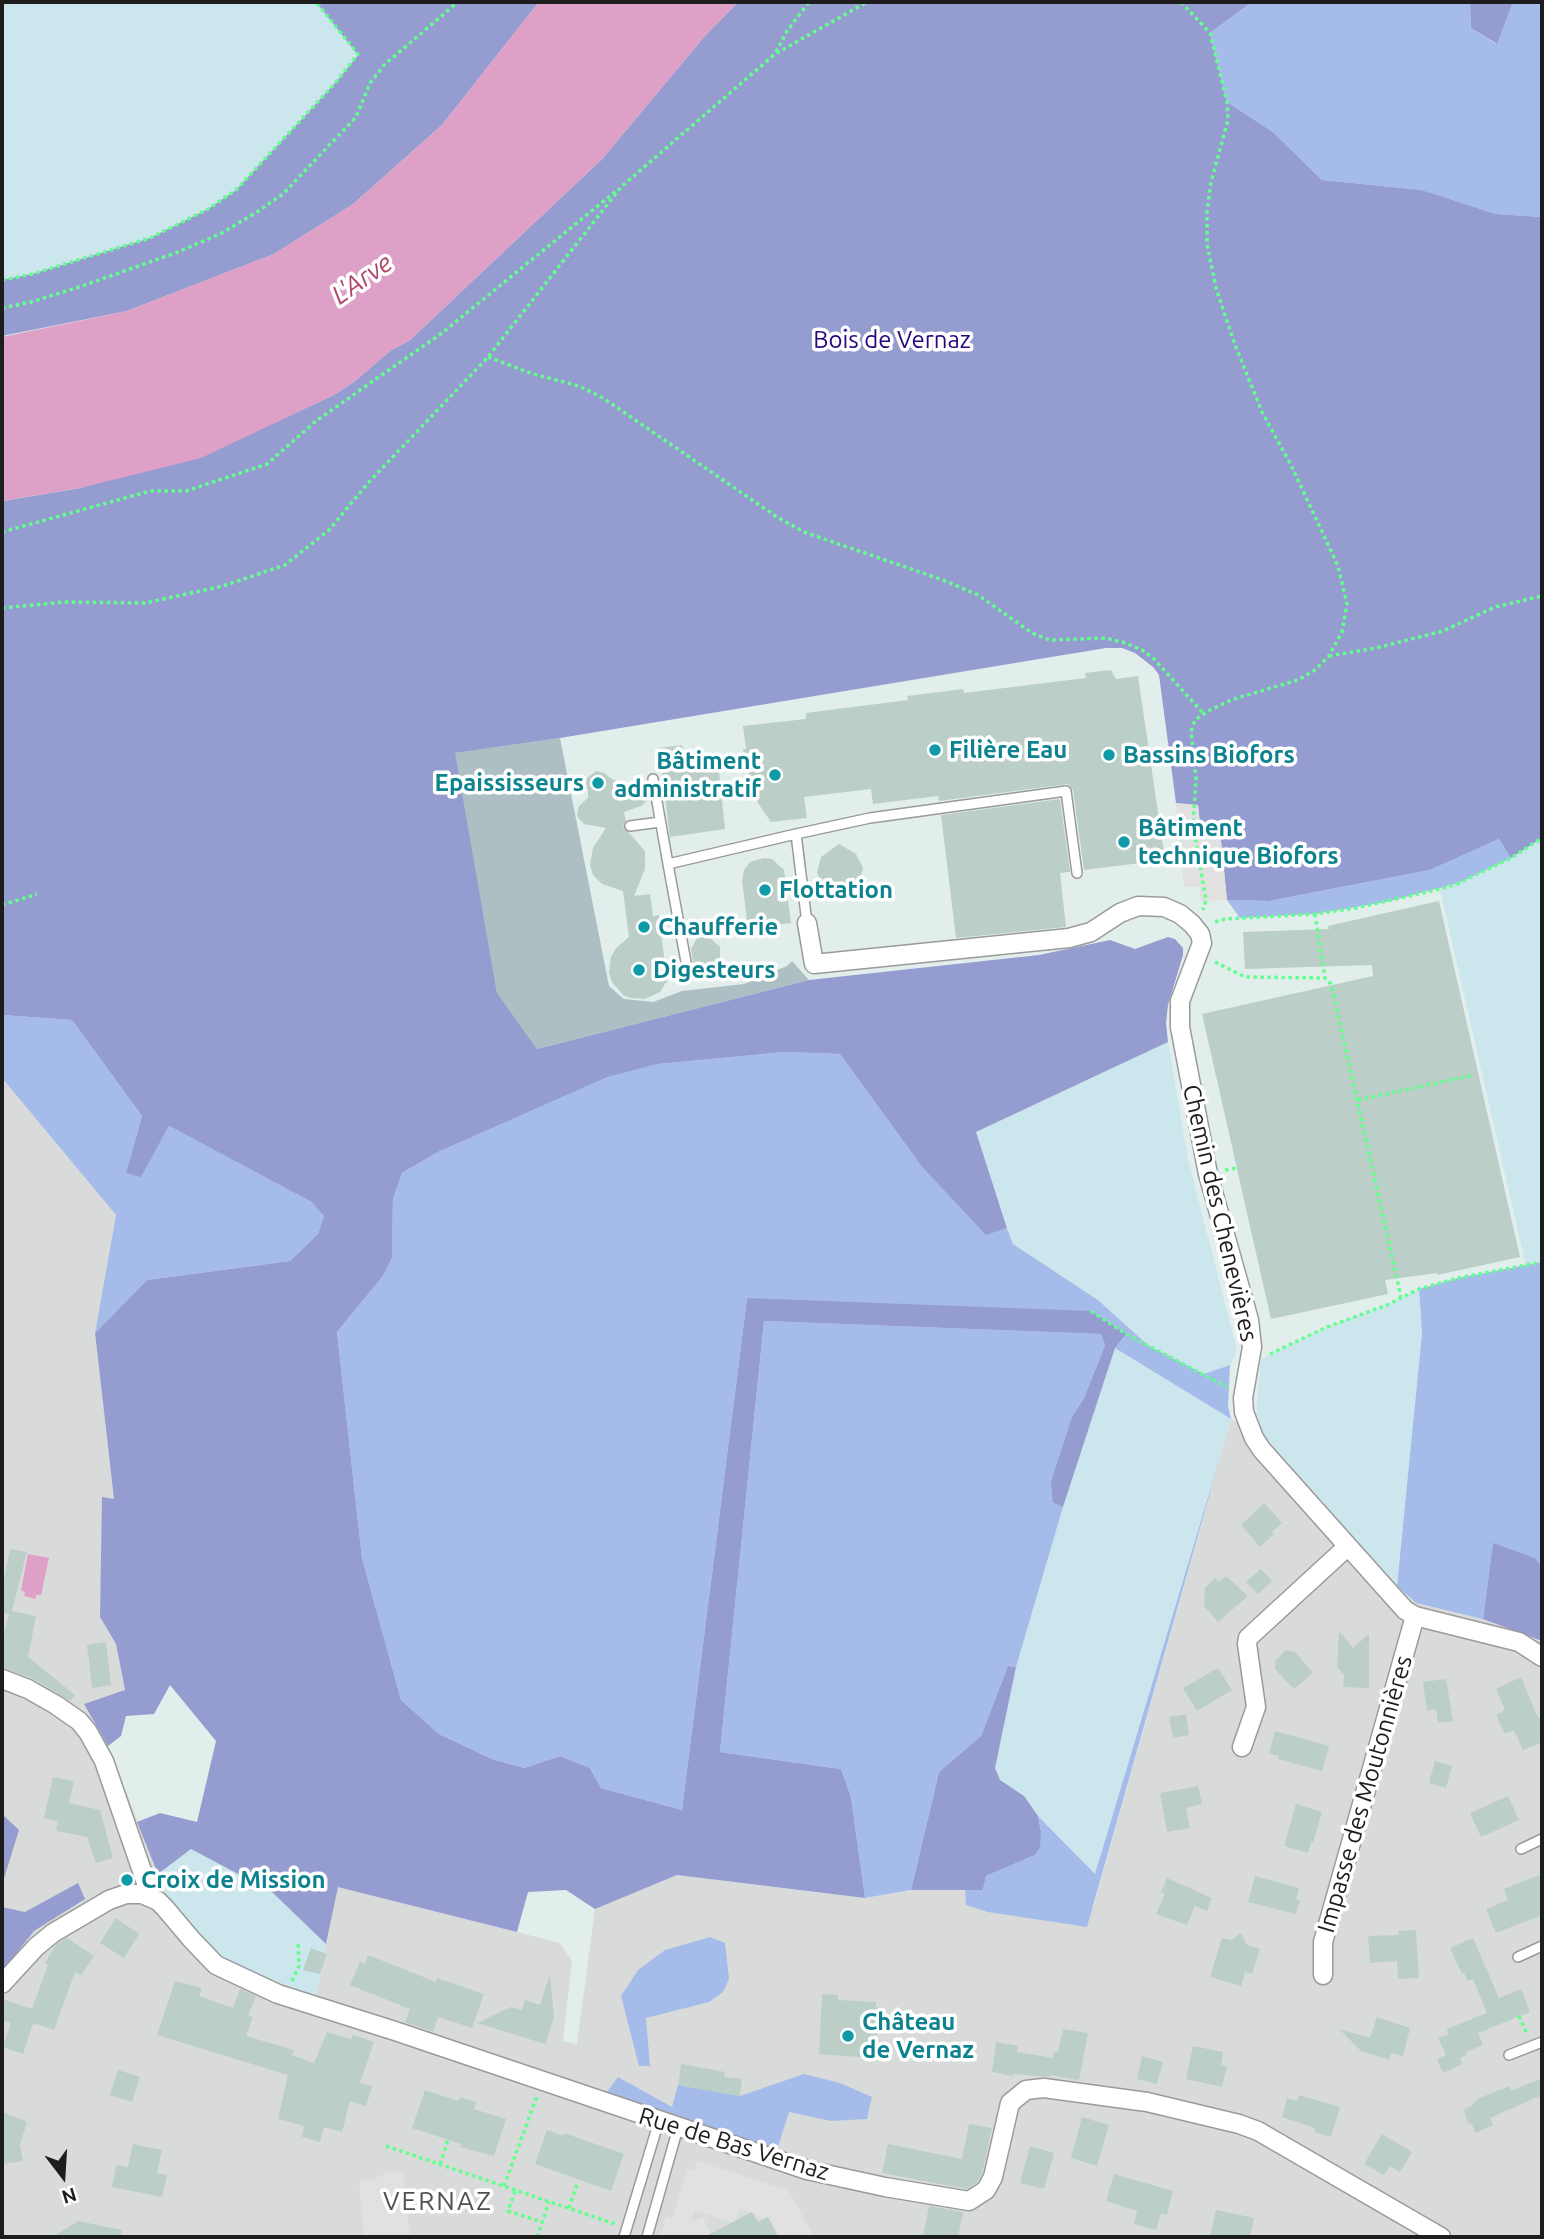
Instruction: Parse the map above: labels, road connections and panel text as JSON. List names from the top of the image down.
{
  "streets": {
    "street": ["Chemin des Chenevières", "Impasse des Moutonnières", "Rue de Bas Vernaz"]
  },
  "districts": ["VERNAZ"],
  "water": ["L'Arve"],
  "parks": ["Bois de Vernaz"],
  "places": [
    "Filière Eau",
    "Bassins Biofors",
    "Bâtiment administratif",
    "Epaississeurs",
    "Bâtiment technique Biofors",
    "Flottation",
    "Chaufferie",
    "Digesteurs",
    "Croix de Mission",
    "Château de Vernaz"
  ],
  "north": "bottom"
}
